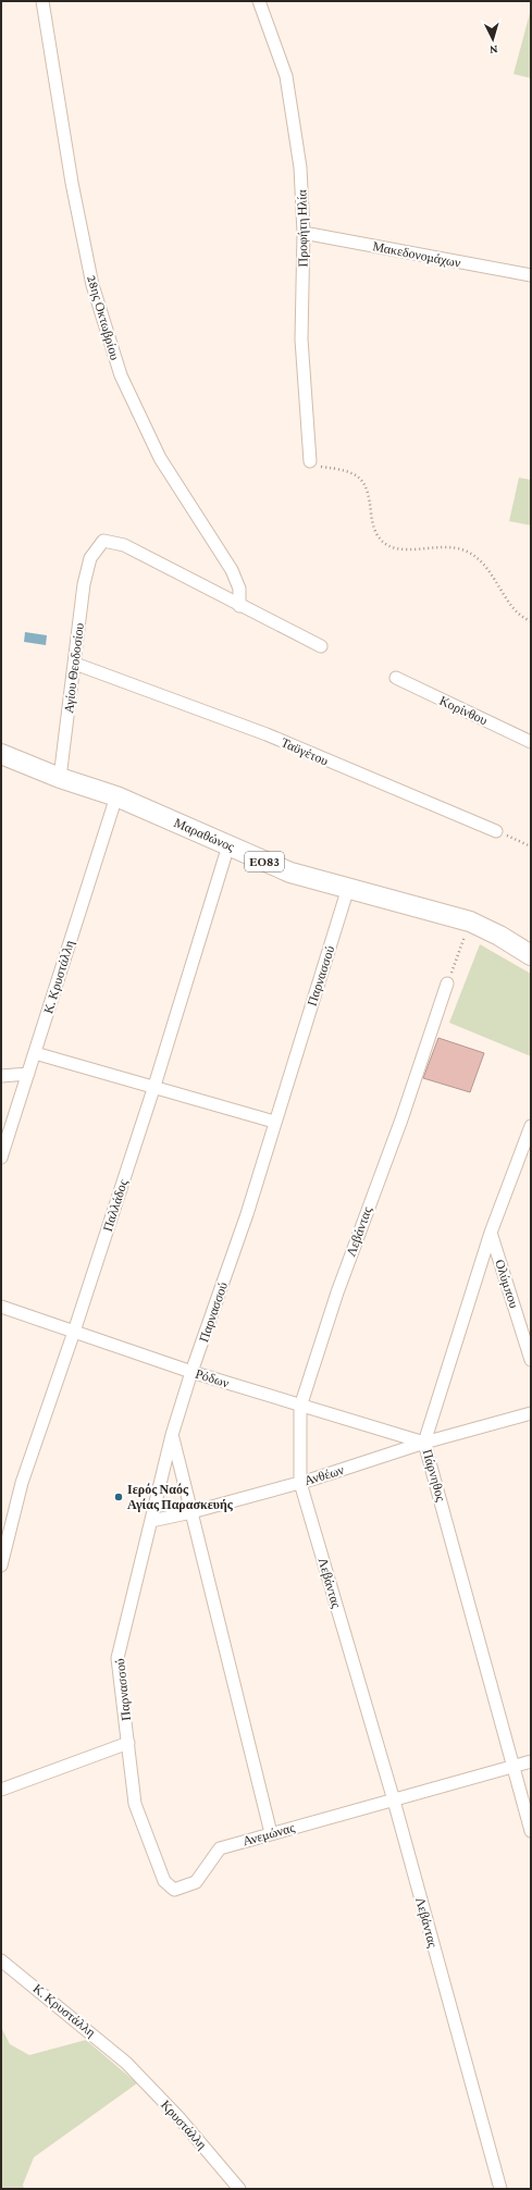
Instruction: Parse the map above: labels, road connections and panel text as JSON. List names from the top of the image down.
{
  "streets": {
    "main road": ["Μαραθώνος", "ΕΟ83"],
    "street": [
      "Προφήτη Ηλία",
      "Μακεδονομάχων",
      "28ης Οκτωβρίου",
      "Αγίου Θεοδοσίου",
      "Κορίνθου",
      "Ταϋγέτου",
      "Παρνασσού",
      "Κ. Κρυστάλλη",
      "Παλλάδος",
      "Λεβάντας",
      "Ολύμπου",
      "Ρόδων",
      "Ανθέων",
      "Πάρνηθος",
      "Ανεμώνας",
      "Κρυστάλλη"
    ]
  },
  "crossings": [
    ["Προφήτη Ηλία", "Μακεδονομάχων"],
    ["28ης Οκτωβρίου", "Αγίου Θεοδοσίου"],
    ["Αγίου Θεοδοσίου", "Ταϋγέτου"],
    ["Αγίου Θεοδοσίου", "Μαραθώνος"],
    ["Μαραθώνος", "Παρνασσού"],
    ["Μαραθώνος", "Κ. Κρυστάλλη"],
    ["Μαραθώνος", "Παλλάδος"],
    ["Παρνασσού", "Ρόδων"],
    ["Παρνασσού", "Ανθέων"],
    ["Παρνασσού", "Ανεμώνας"],
    ["Κ. Κρυστάλλη", "Κρυστάλλη"],
    ["Παλλάδος", "Ρόδων"],
    ["Λεβάντας", "Ρόδων"],
    ["Λεβάντας", "Ανθέων"],
    ["Λεβάντας", "Ανεμώνας"],
    ["Ολύμπου", "Πάρνηθος"],
    ["Ρόδων", "Ανθέων"],
    ["Ρόδων", "Πάρνηθος"],
    ["Ανθέων", "Πάρνηθος"],
    ["Πάρνηθος", "Ανεμώνας"]
  ],
  "places": ["Ιερός Ναός Αγίας Παρασκευής"],
  "north": "bottom"
}
